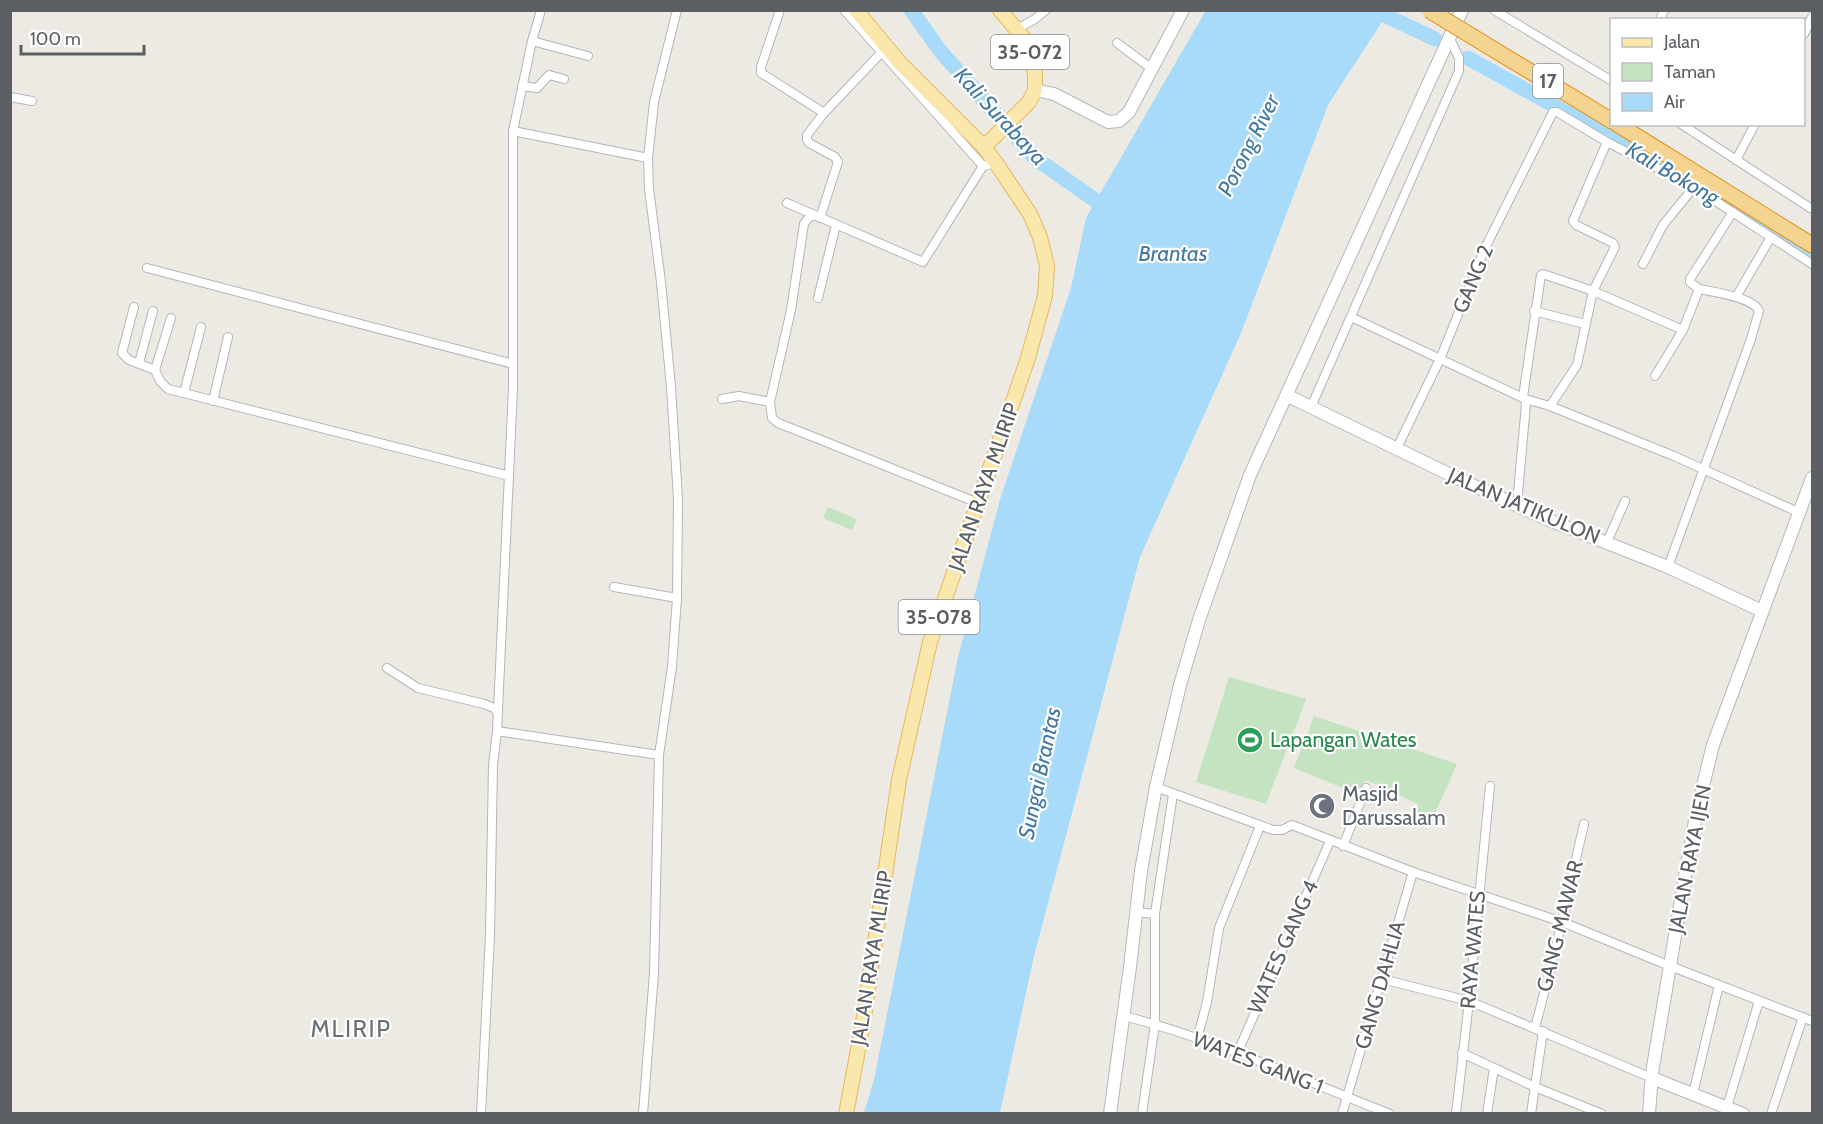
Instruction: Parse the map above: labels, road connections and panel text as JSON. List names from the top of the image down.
{
  "streets": {
    "highway": ["17"],
    "main road": [
      "35-072",
      "JALAN RAYA MLIRIP",
      "JALAN JATIKULON",
      "35-078",
      "JALAN RAYA IJEN"
    ],
    "street": [
      "GANG 2",
      "GANG MAWAR",
      "WATES GANG 4",
      "RAYA WATES",
      "GANG DAHLIA",
      "WATES GANG 1"
    ]
  },
  "crossings": [
    ["GANG 2", "JALAN JATIKULON"],
    ["JALAN JATIKULON", "JALAN RAYA IJEN"],
    ["WATES GANG 4", "WATES GANG 1"],
    ["GANG DAHLIA", "WATES GANG 1"]
  ],
  "districts": ["MLIRIP"],
  "water": [
    "Kali Surabaya",
    "Porong River",
    "Kali Bokong",
    "Brantas",
    "Sungai Brantas"
  ],
  "places": {
    "sports": ["Lapangan Wates"],
    "mosque": ["Masjid Darussalam"]
  },
  "legend": ["Jalan", "Taman", "Air"],
  "scale_bar": "100 m"
}
